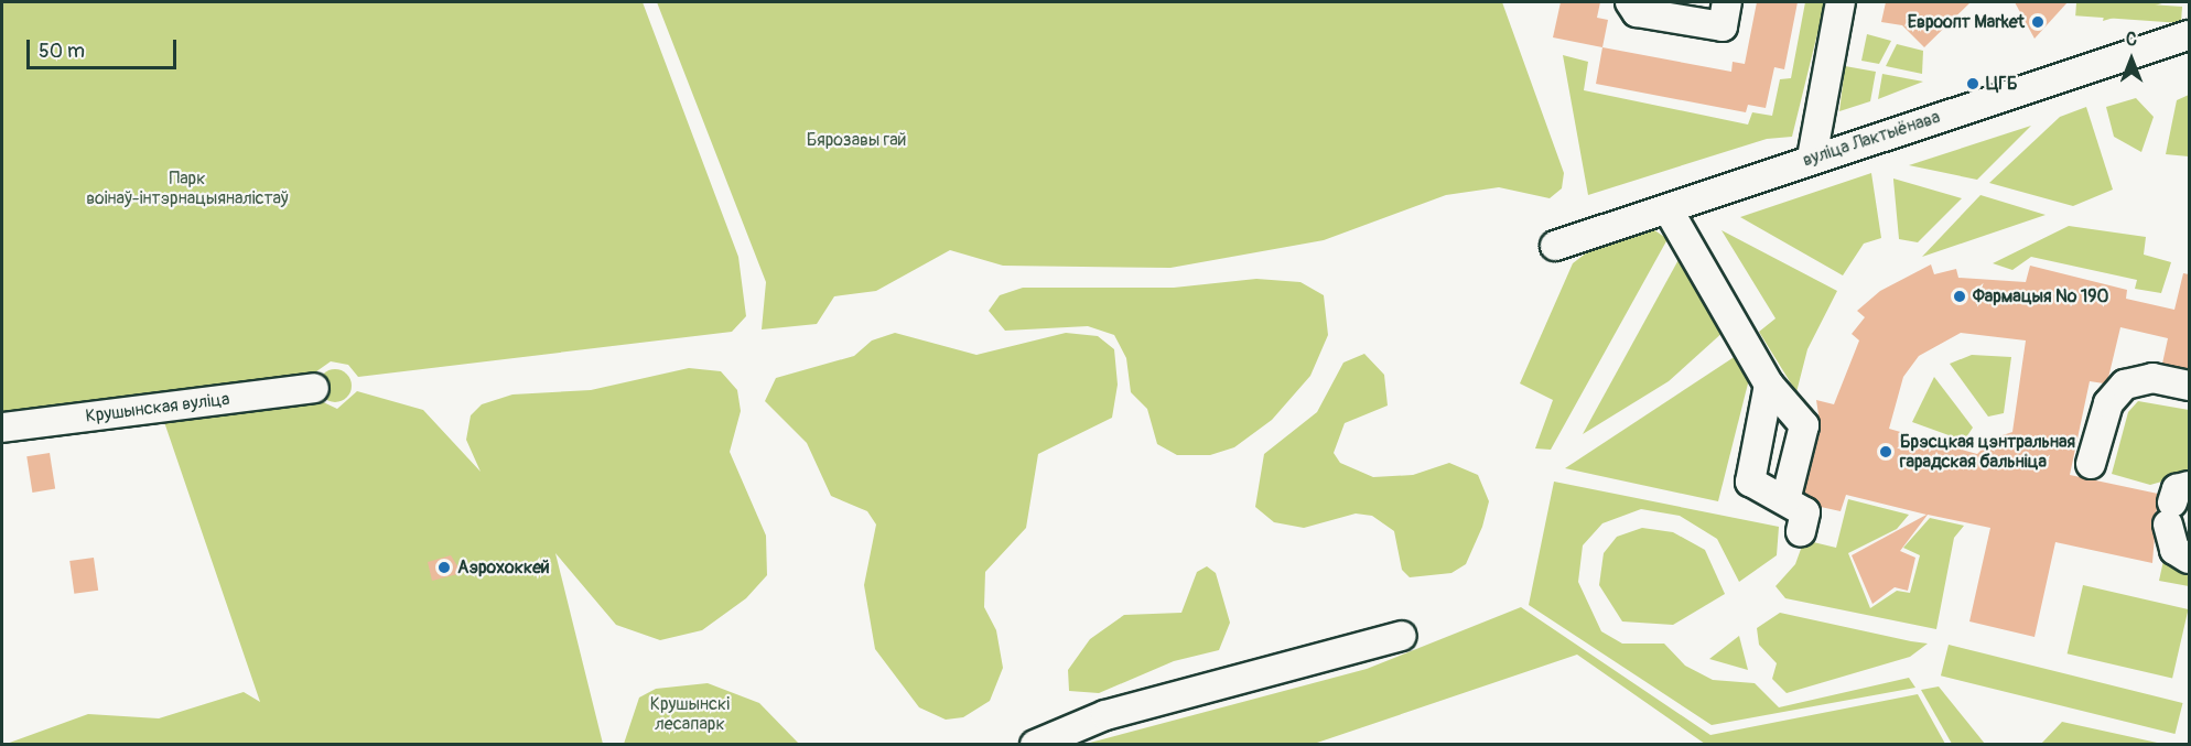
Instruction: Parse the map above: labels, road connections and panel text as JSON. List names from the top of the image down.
{
  "streets": {
    "street": ["вуліца Лактыёнава", "Крушынская вуліца"]
  },
  "parks": ["Бярозавы гай", "Парк воінаў-інтэрнацыяналістаў", "Крушынскі лесапарк"],
  "places": [
    "Евроопт Market",
    "ЦГБ",
    "Фармацыя № 190",
    "Брэсцкая цэнтральная гарадская бальніца",
    "Аэрохоккей"
  ],
  "scale_bar": "50 m",
  "north": "top"
}
